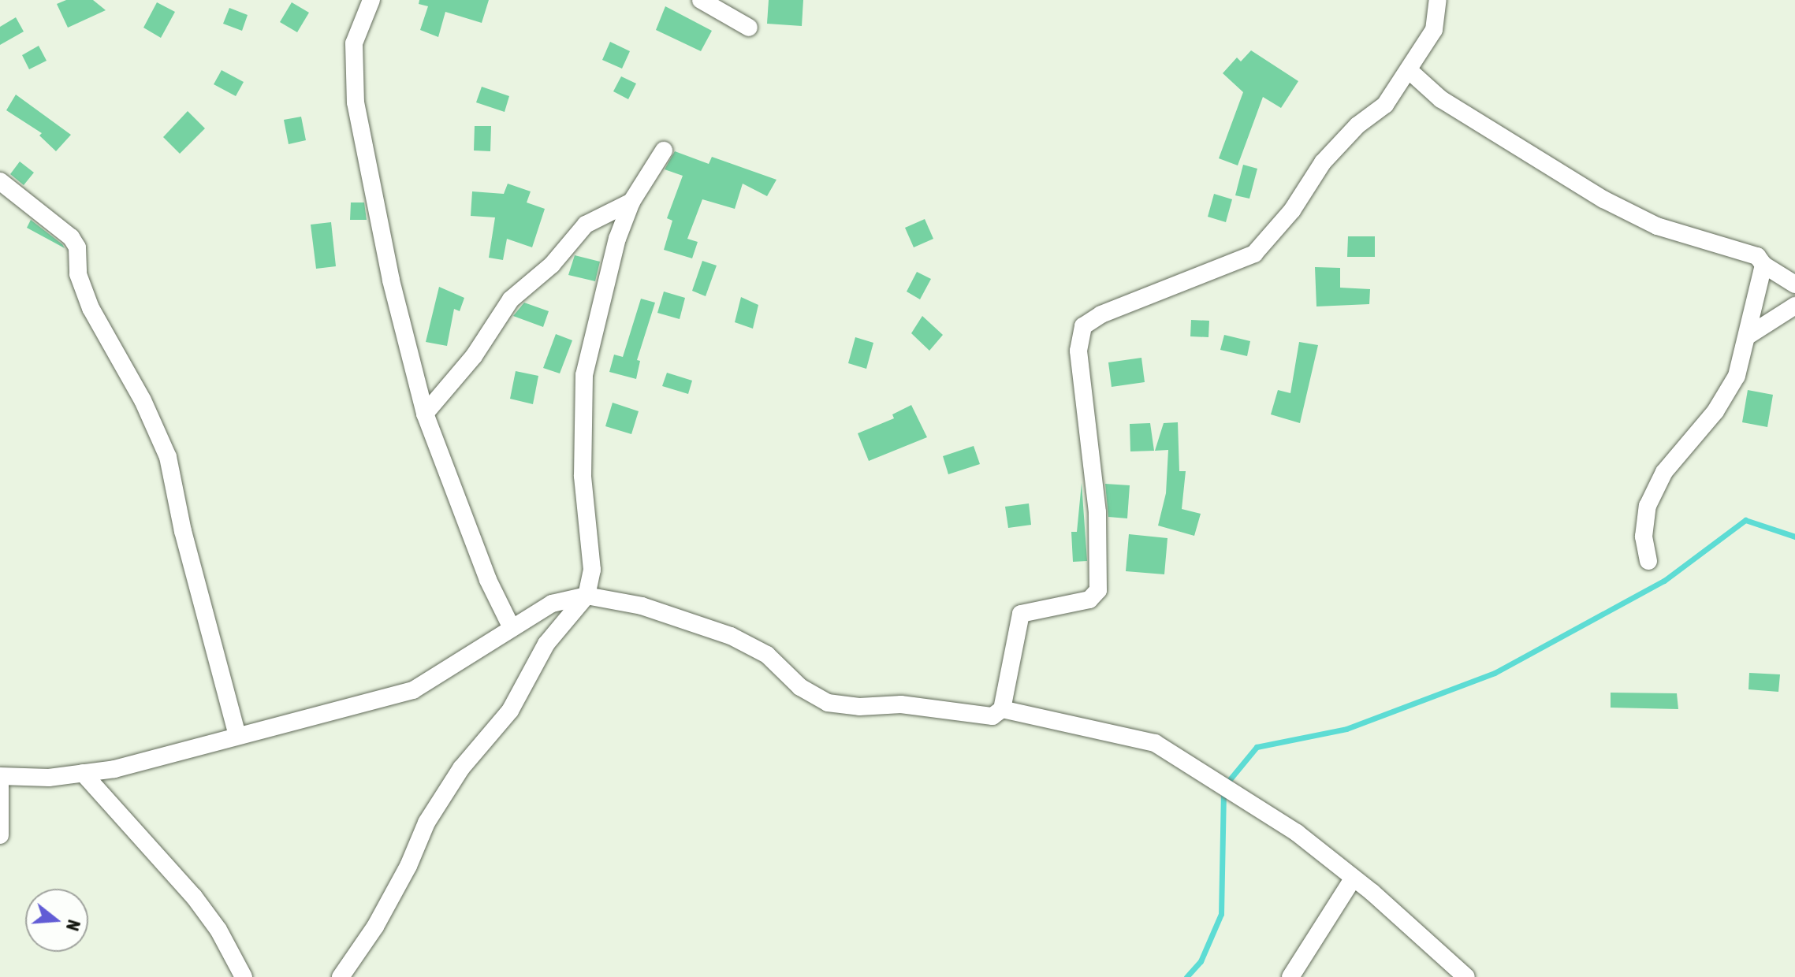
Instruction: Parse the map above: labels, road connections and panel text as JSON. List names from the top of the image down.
{
  "north": "right"
}
